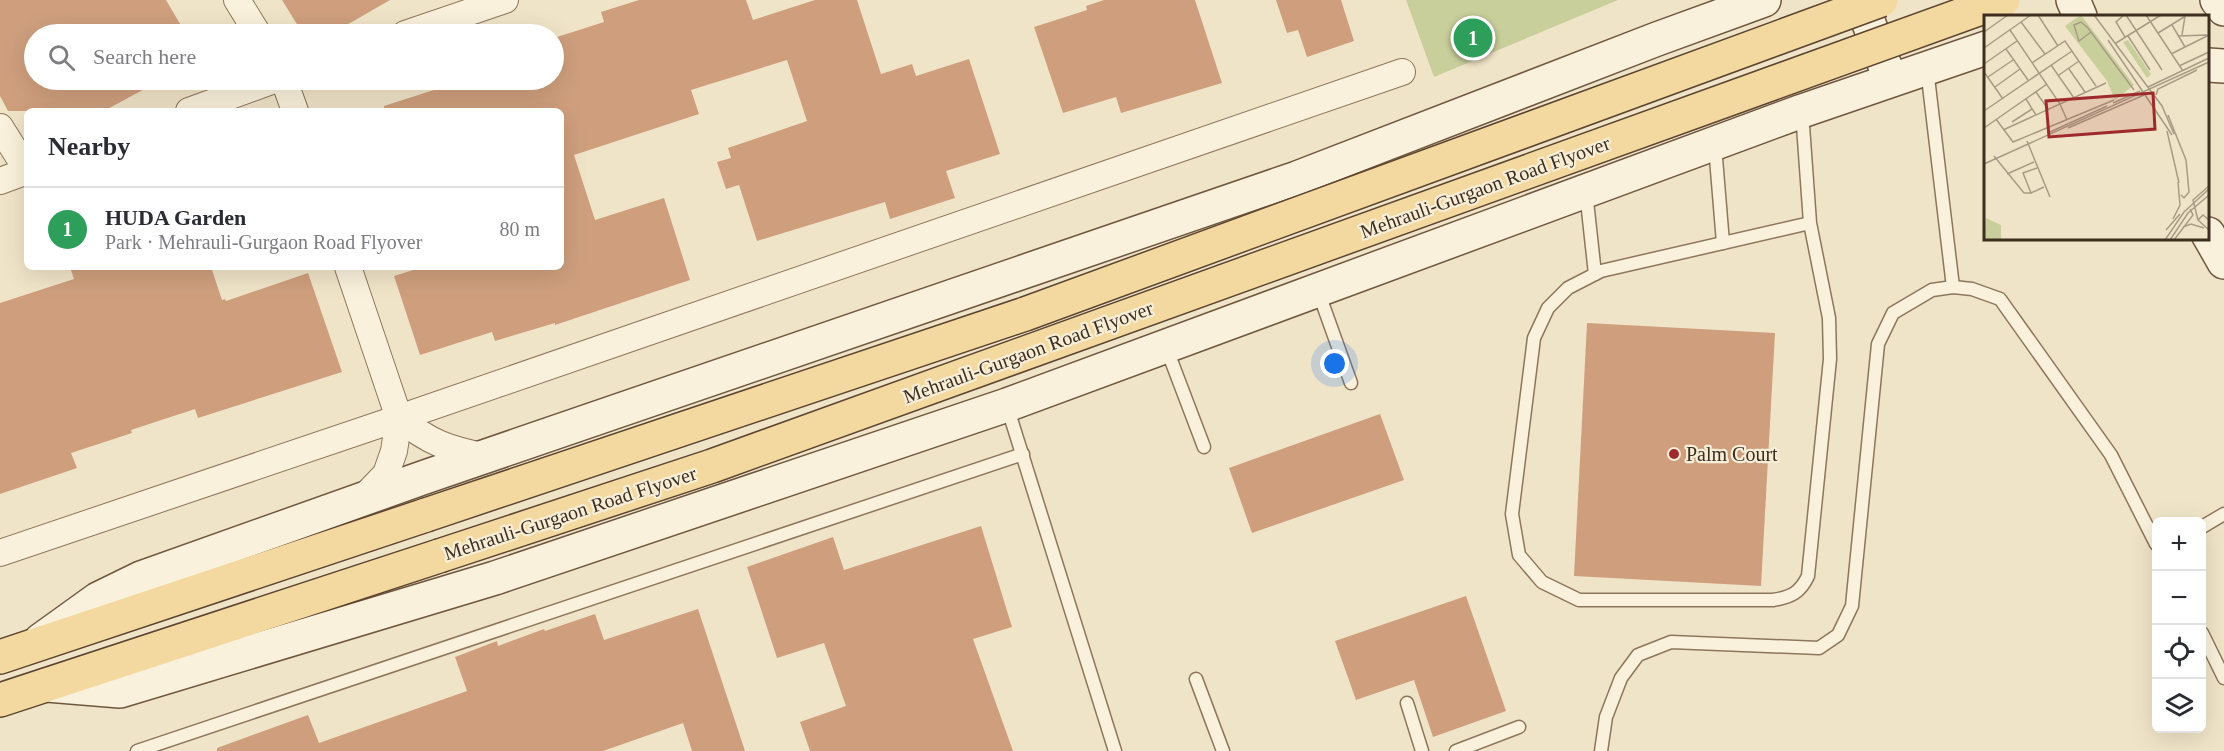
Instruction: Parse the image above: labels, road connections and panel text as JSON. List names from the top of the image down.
{
  "streets": {
    "main road": ["Mehrauli-Gurgaon Road Flyover"]
  },
  "places": ["Palm Court"],
  "page": {
    "pins": "1",
    "search": "Search here",
    "heading": "Nearby",
    "list": [
      {
        "mark": "1",
        "name": "HUDA Garden",
        "note": "Park · Mehrauli-Gurgaon Road Flyover",
        "value": "80 m"
      }
    ],
    "map_buttons": ["+", "−"]
  }
}
